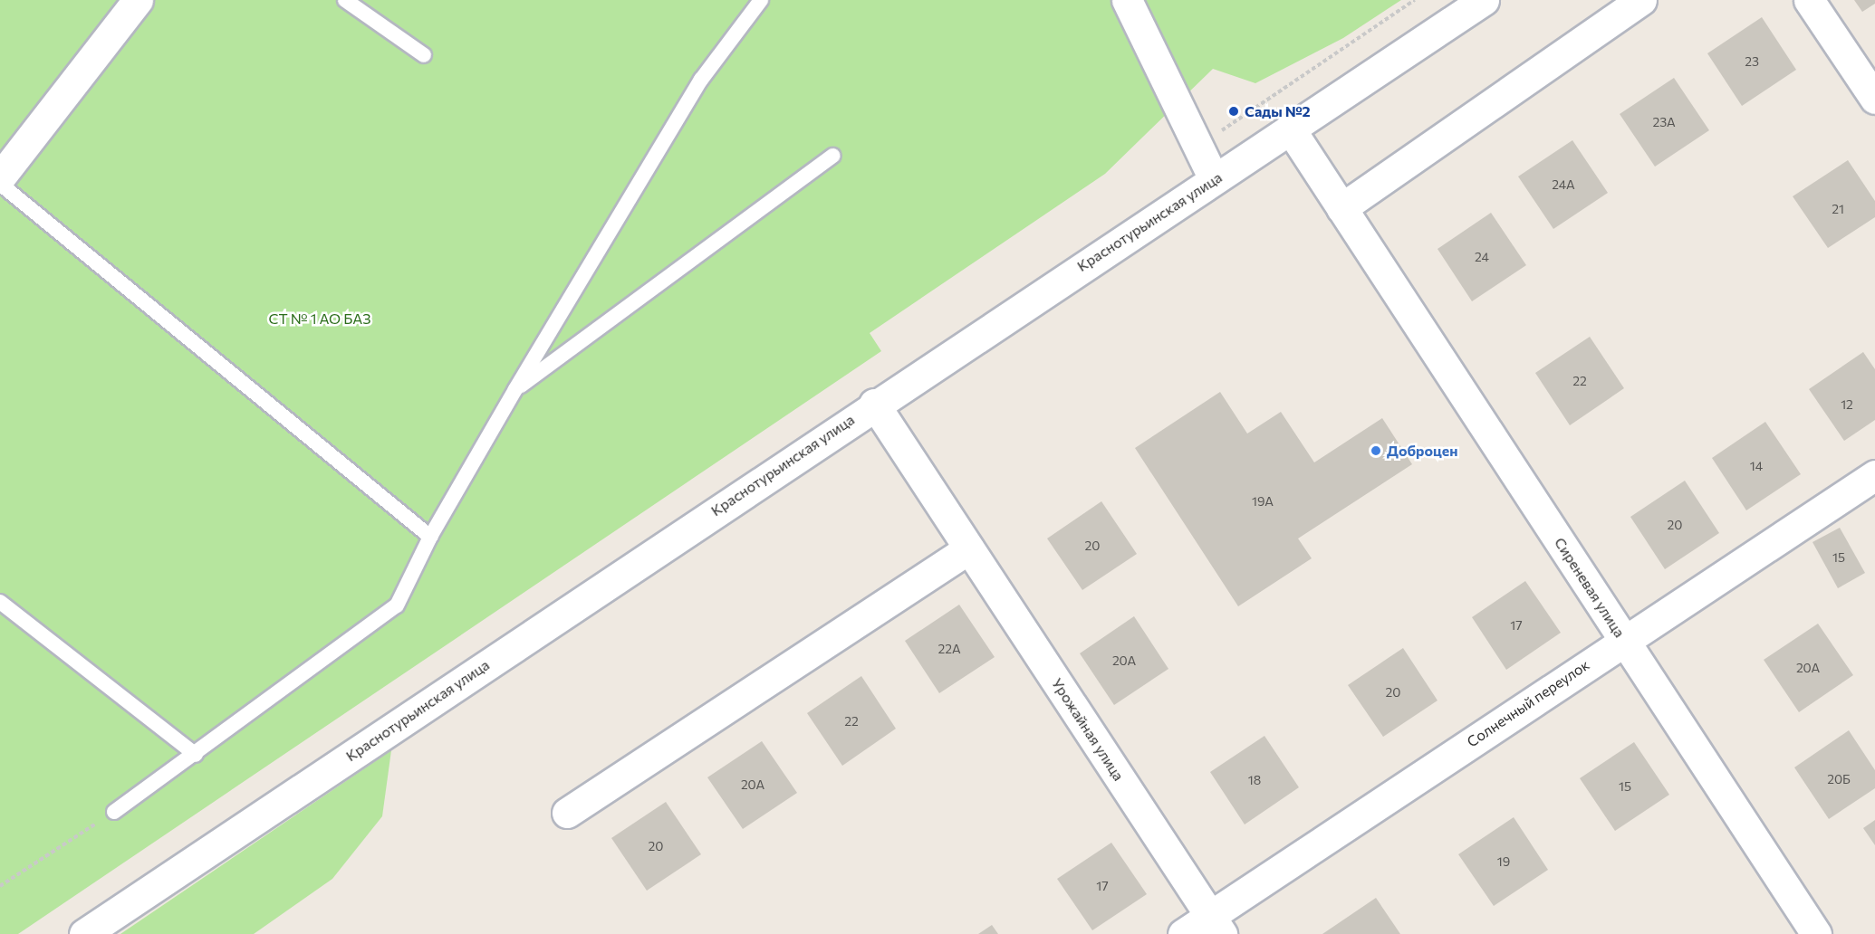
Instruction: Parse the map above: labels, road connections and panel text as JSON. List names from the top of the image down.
{
  "streets": {
    "street": [
      "Краснотурьинская улица",
      "Сиреневая улица",
      "Солнечный переулок",
      "Урожайная улица"
    ]
  },
  "crossings": [
    ["Краснотурьинская улица", "Сиреневая улица"],
    ["Краснотурьинская улица", "Урожайная улица"],
    ["Сиреневая улица", "Солнечный переулок"],
    ["Солнечный переулок", "Урожайная улица"]
  ],
  "parks": ["СТ № 1 АО БАЗ"],
  "places": ["Сады №2", "Доброцен"],
  "house_numbers": [
    "23",
    "23А",
    "24А",
    "21",
    "24",
    "22",
    "12",
    "14",
    "19А",
    "20",
    "20",
    "15",
    "17",
    "22А",
    "20А",
    "20А",
    "20",
    "22",
    "20Б",
    "18",
    "20А",
    "15",
    "20",
    "19",
    "17"
  ]
}
